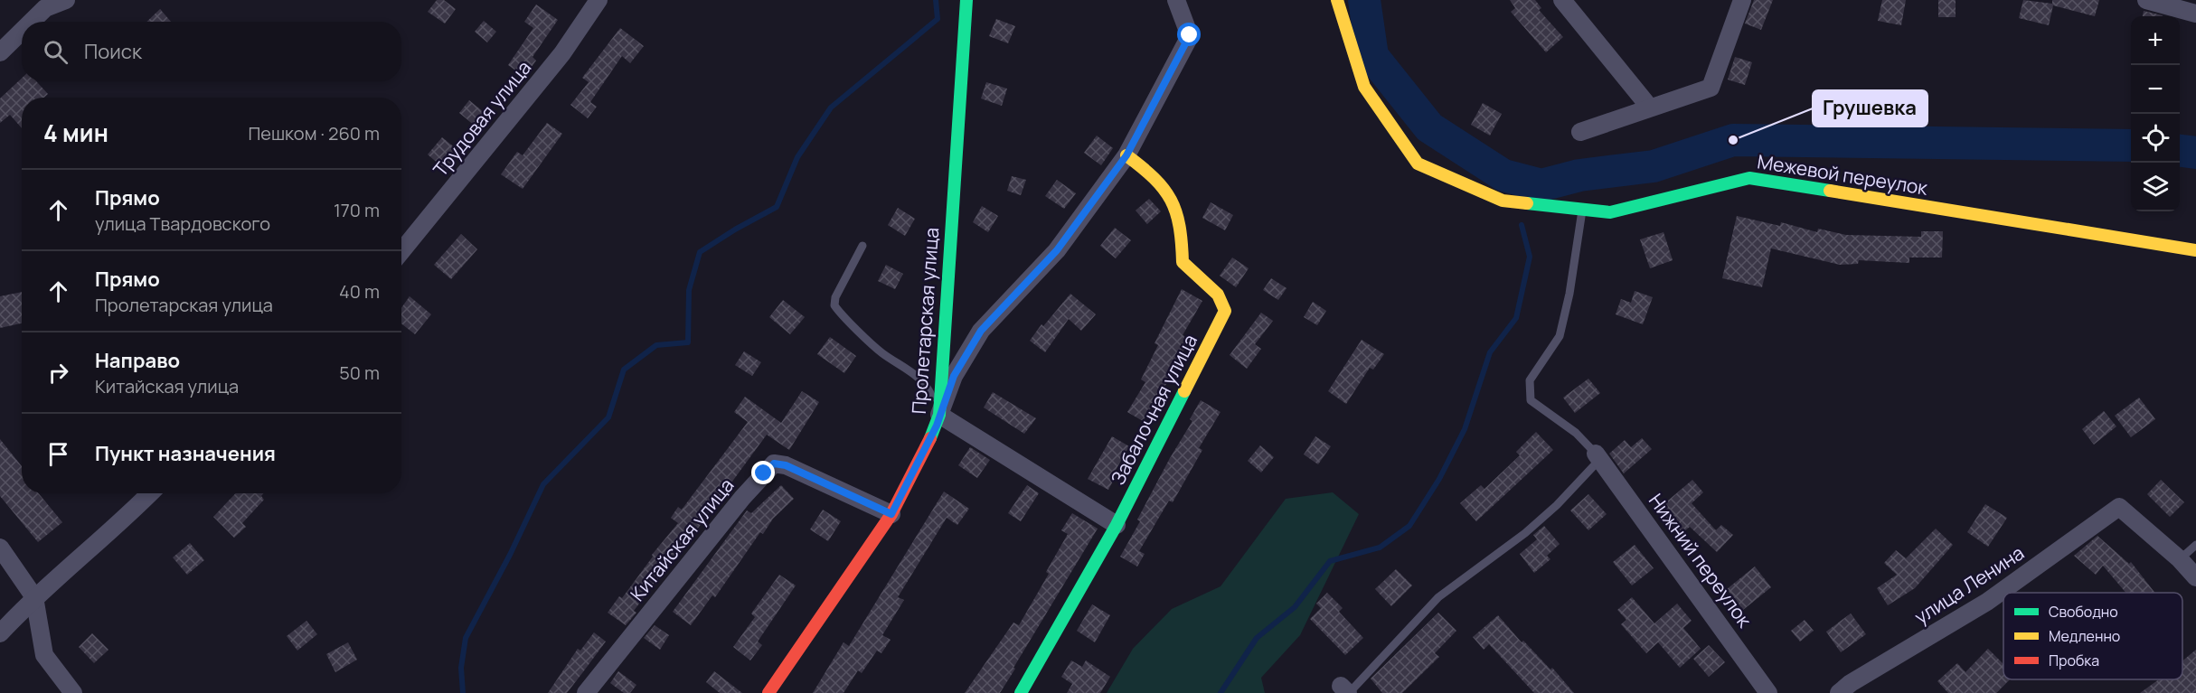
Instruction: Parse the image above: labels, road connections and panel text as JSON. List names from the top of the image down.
{
  "streets": {
    "street": [
      "Трудовая улица",
      "Межевой переулок",
      "Пролетарская улица",
      "Забалочная улица",
      "Китайская улица",
      "Нижний переулок",
      "улица Ленина"
    ]
  },
  "crossings": [
    ["Пролетарская улица", "Китайская улица"]
  ],
  "places": ["Грушевка"],
  "legend": ["Свободно", "Медленно", "Пробка"],
  "page": {
    "map_buttons": ["+", "−"],
    "search": "Поиск",
    "heading": ["4 мин", "Пешком · 260 m"],
    "list": [
      ["Прямо", "улица Твардовского", "170 m"],
      ["Прямо", "Пролетарская улица", "40 m"],
      ["Направо", "Китайская улица", "50 m"],
      "Пункт назначения"
    ]
  }
}
